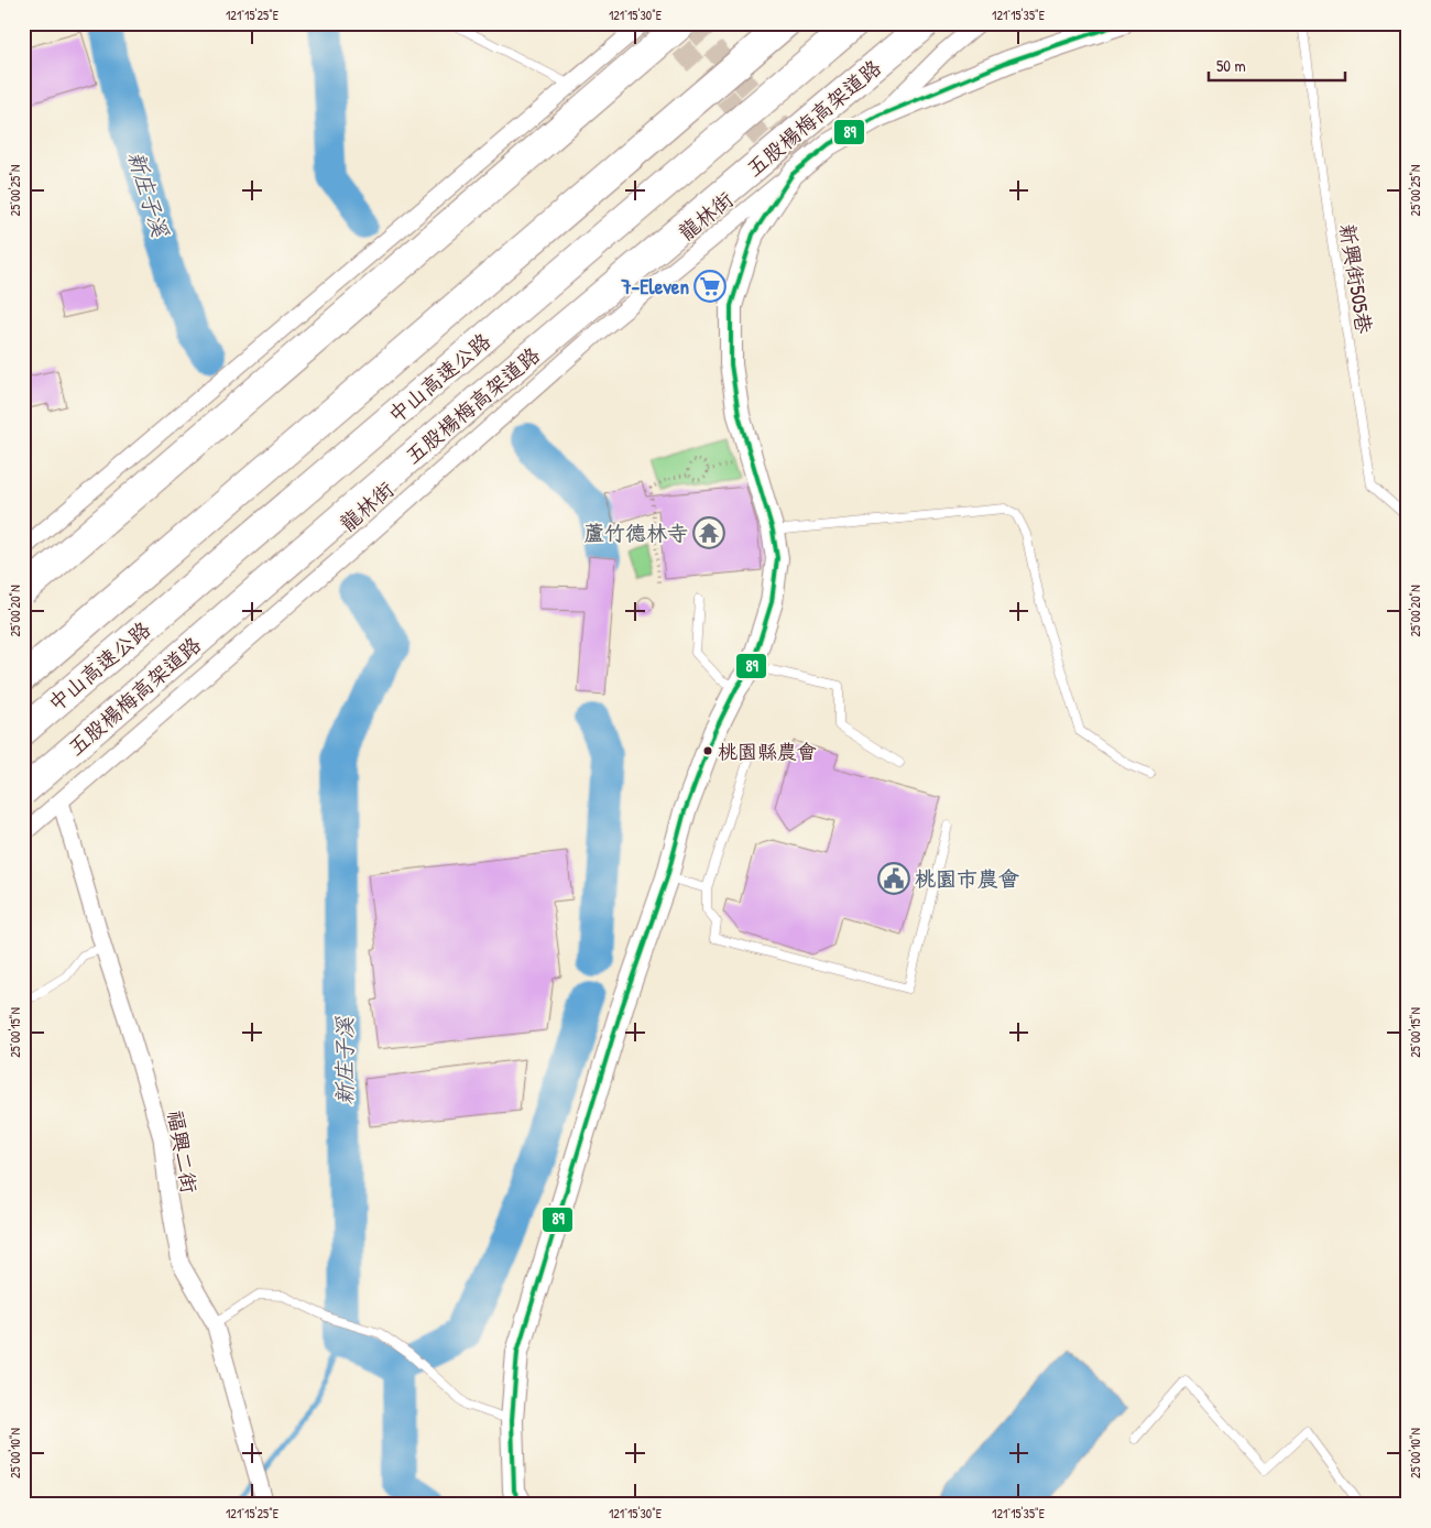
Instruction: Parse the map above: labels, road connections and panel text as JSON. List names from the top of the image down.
{
  "streets": {
    "highway": ["五股楊梅高架道路", "中山高速公路"],
    "street": ["龍林街", "福興二街"],
    "lane": ["新興街505巷"]
  },
  "crossings": [
    ["龍林街", "福興二街"]
  ],
  "water": ["新庄子溪"],
  "places": {
    "supermarket": ["7-Eleven"],
    "temple": ["蘆竹德林寺"],
    "other": ["桃園縣農會"],
    "public building": ["桃園市農會"]
  },
  "lines": ["transit line 89"],
  "scale_bar": "50 m",
  "coordinates": [
    "121°15'25\"E",
    "121°15'30\"E",
    "121°15'35\"E",
    "25°00'25\"N",
    "25°00'20\"N",
    "25°00'15\"N",
    "25°00'10\"N"
  ]
}
